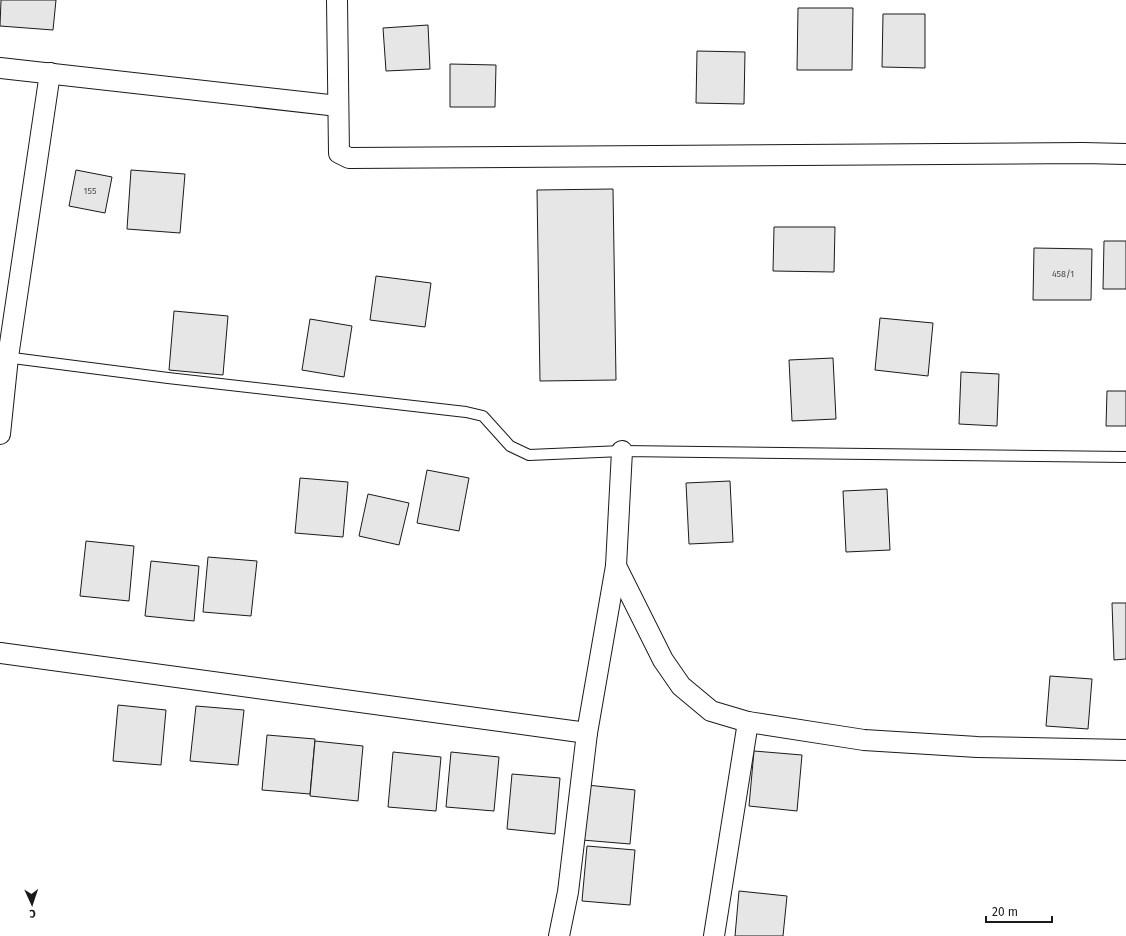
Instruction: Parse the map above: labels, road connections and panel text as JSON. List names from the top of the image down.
{
  "house_numbers": ["155", "458/1"],
  "scale_bar": "20 m",
  "north": "bottom"
}
